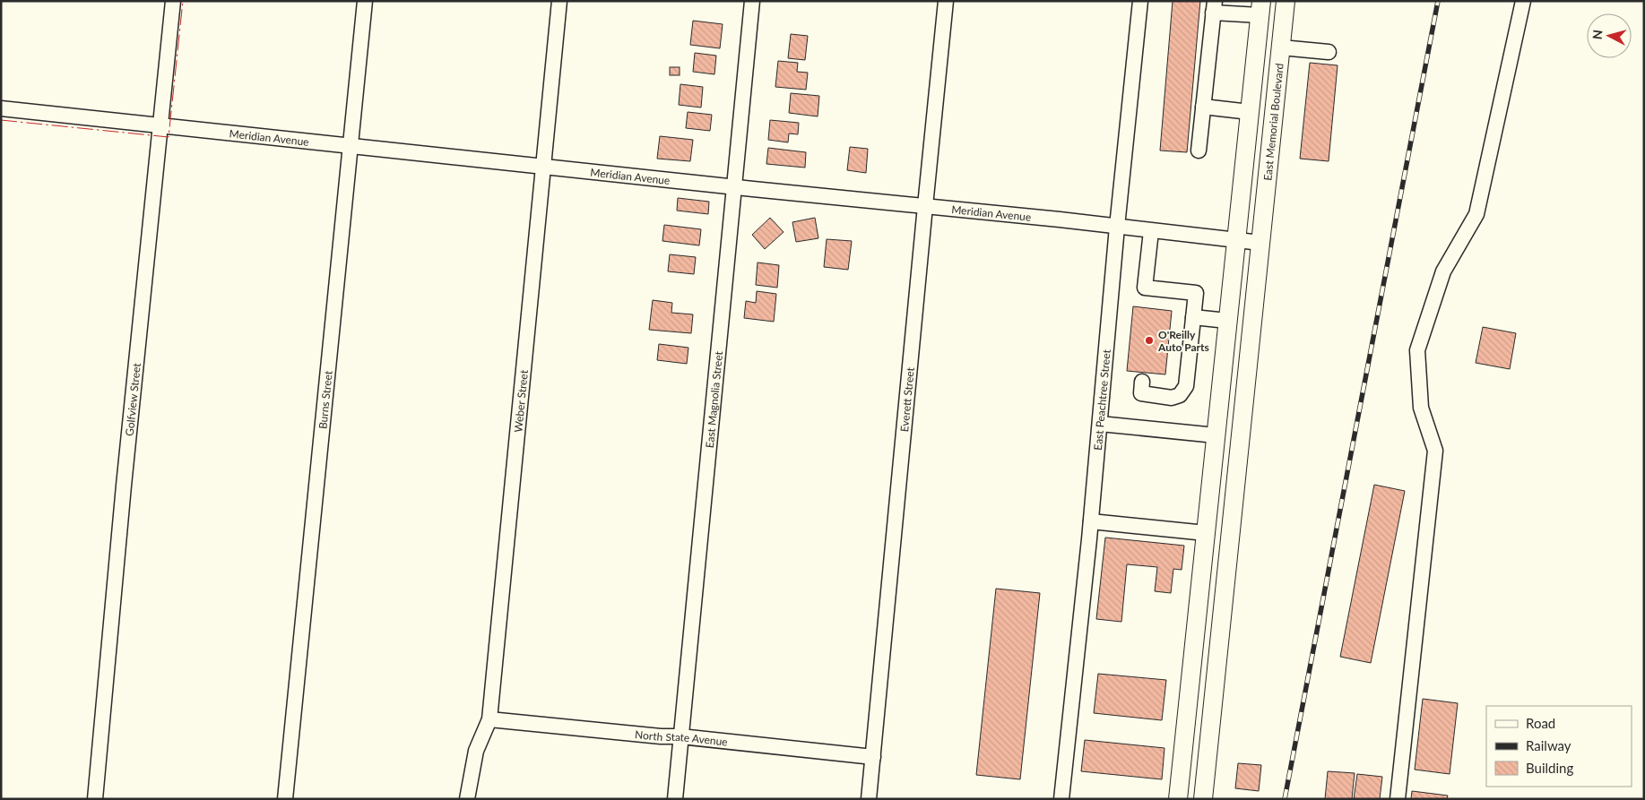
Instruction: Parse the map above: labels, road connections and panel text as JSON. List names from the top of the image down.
{
  "streets": {
    "main road": ["East Memorial Boulevard"],
    "street": [
      "Meridian Avenue",
      "Golfview Street",
      "Burns Street",
      "East Magnolia Street",
      "Everett Street",
      "East Peachtree Street",
      "Weber Street",
      "North State Avenue"
    ]
  },
  "crossings": [
    ["East Memorial Boulevard", "Meridian Avenue"],
    ["Meridian Avenue", "Golfview Street"],
    ["Meridian Avenue", "Burns Street"],
    ["Meridian Avenue", "East Magnolia Street"],
    ["Meridian Avenue", "Everett Street"],
    ["Meridian Avenue", "East Peachtree Street"],
    ["Meridian Avenue", "Weber Street"],
    ["East Magnolia Street", "North State Avenue"],
    ["Everett Street", "North State Avenue"],
    ["Weber Street", "North State Avenue"]
  ],
  "places": ["O'Reilly Auto Parts"],
  "legend": ["Road", "Railway", "Building"],
  "north": "left"
}
